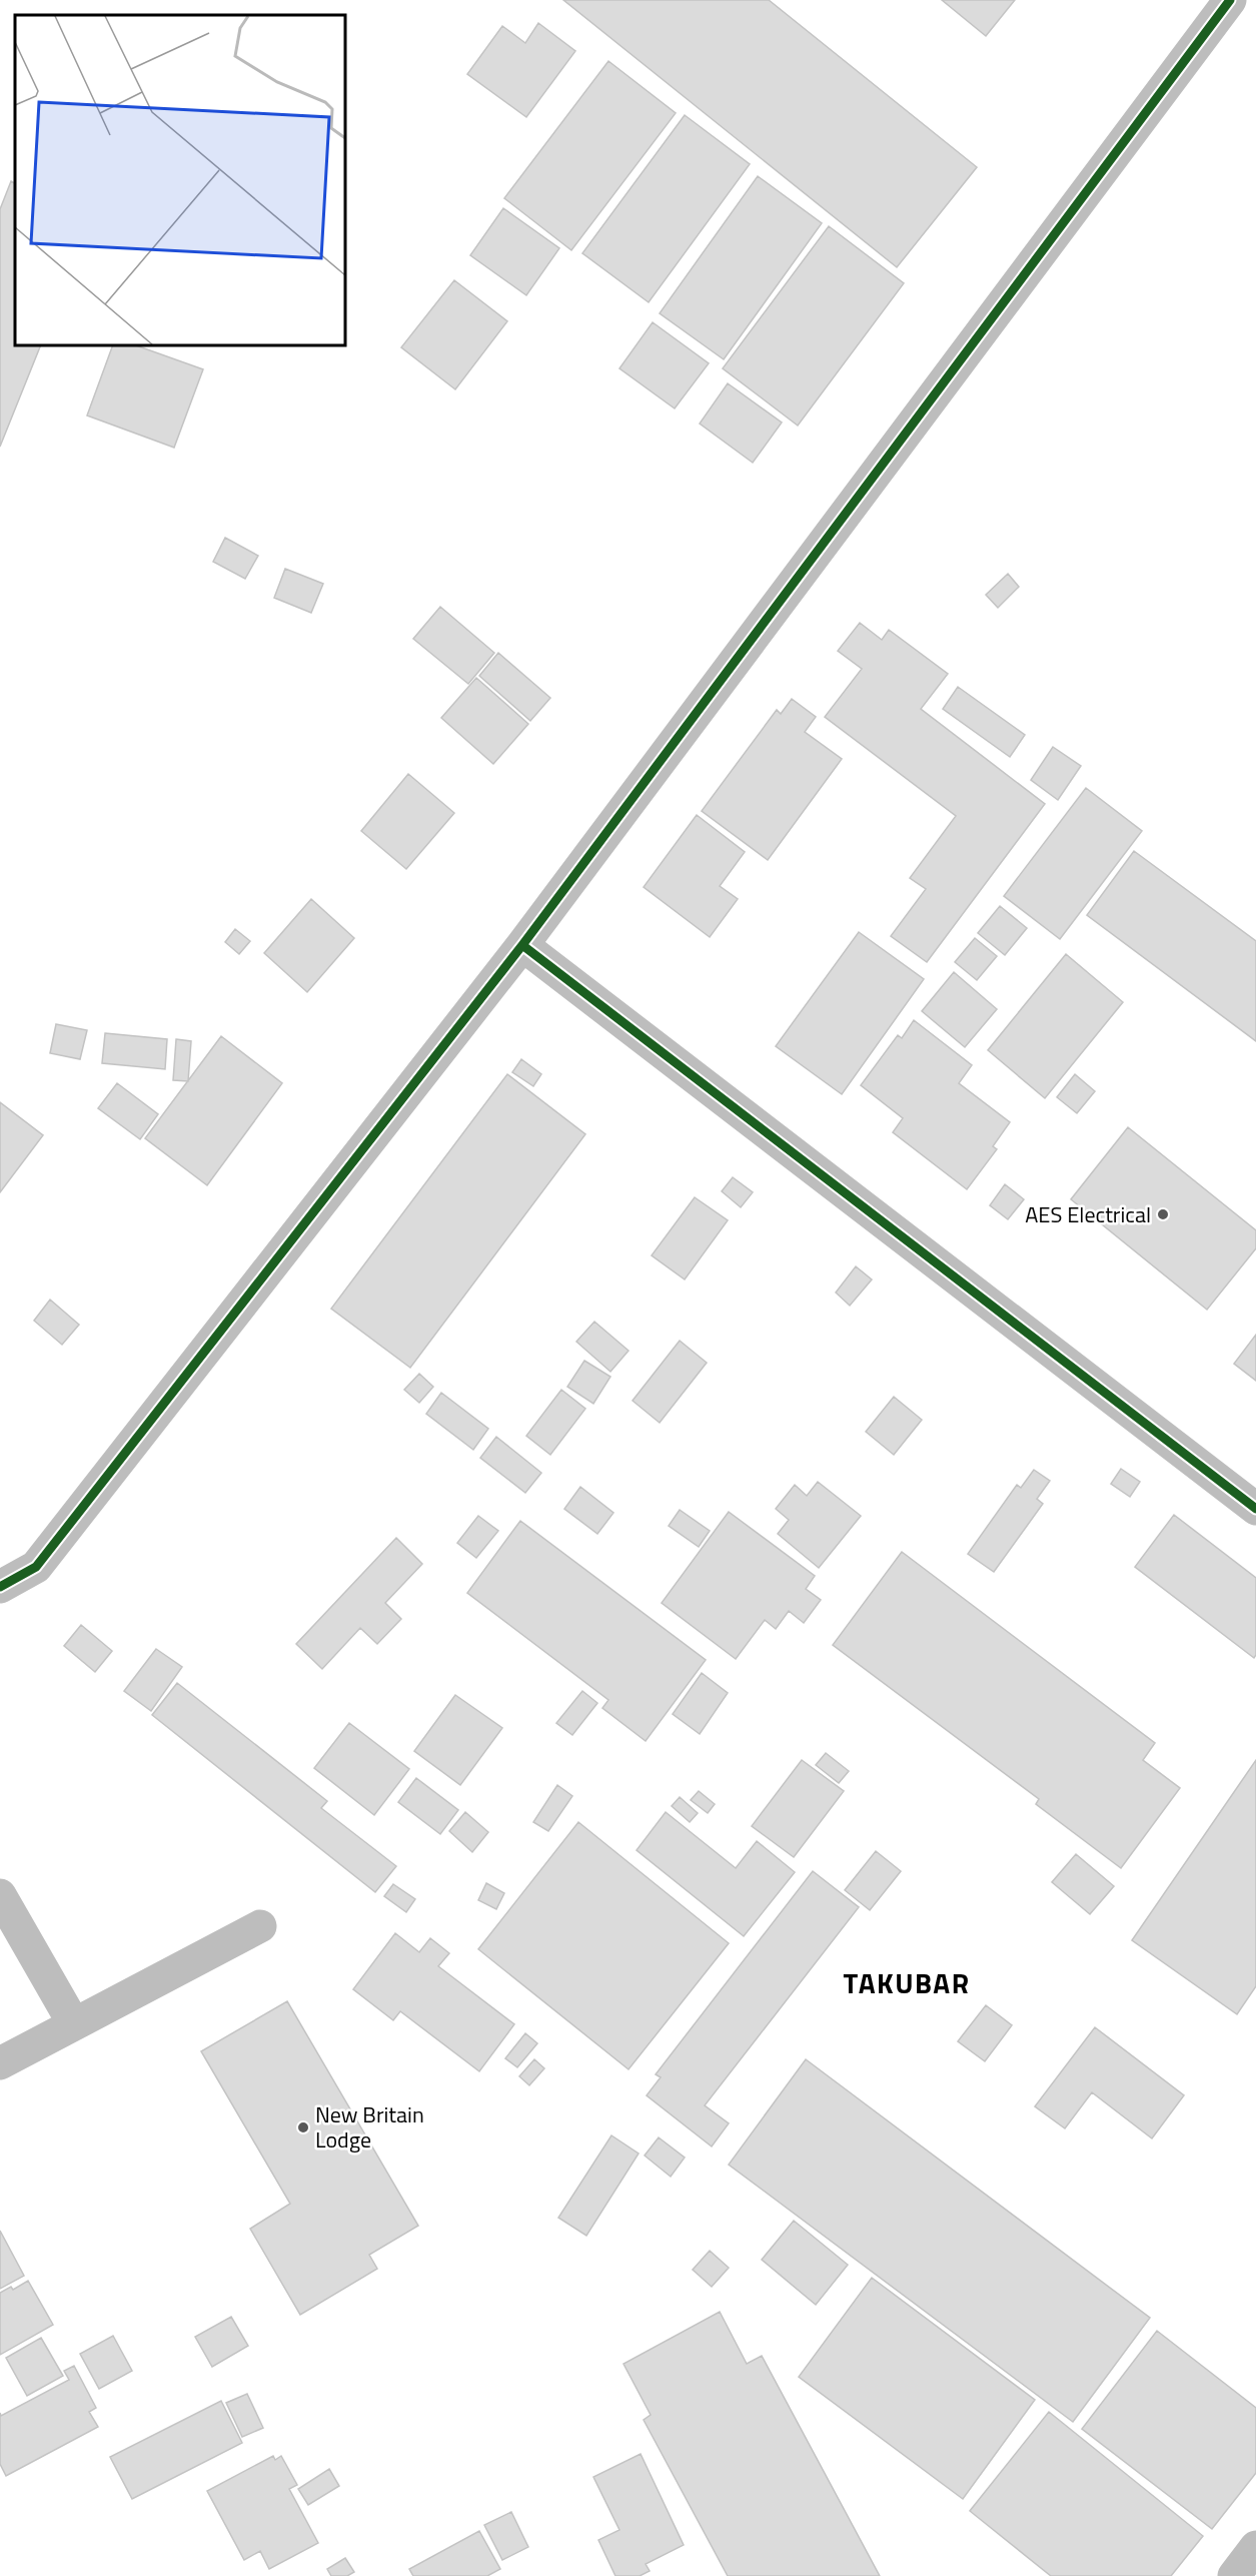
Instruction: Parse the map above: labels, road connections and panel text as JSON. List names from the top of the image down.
{
  "districts": ["TAKUBAR"],
  "places": ["AES Electrical", "New Britain Lodge"]
}
